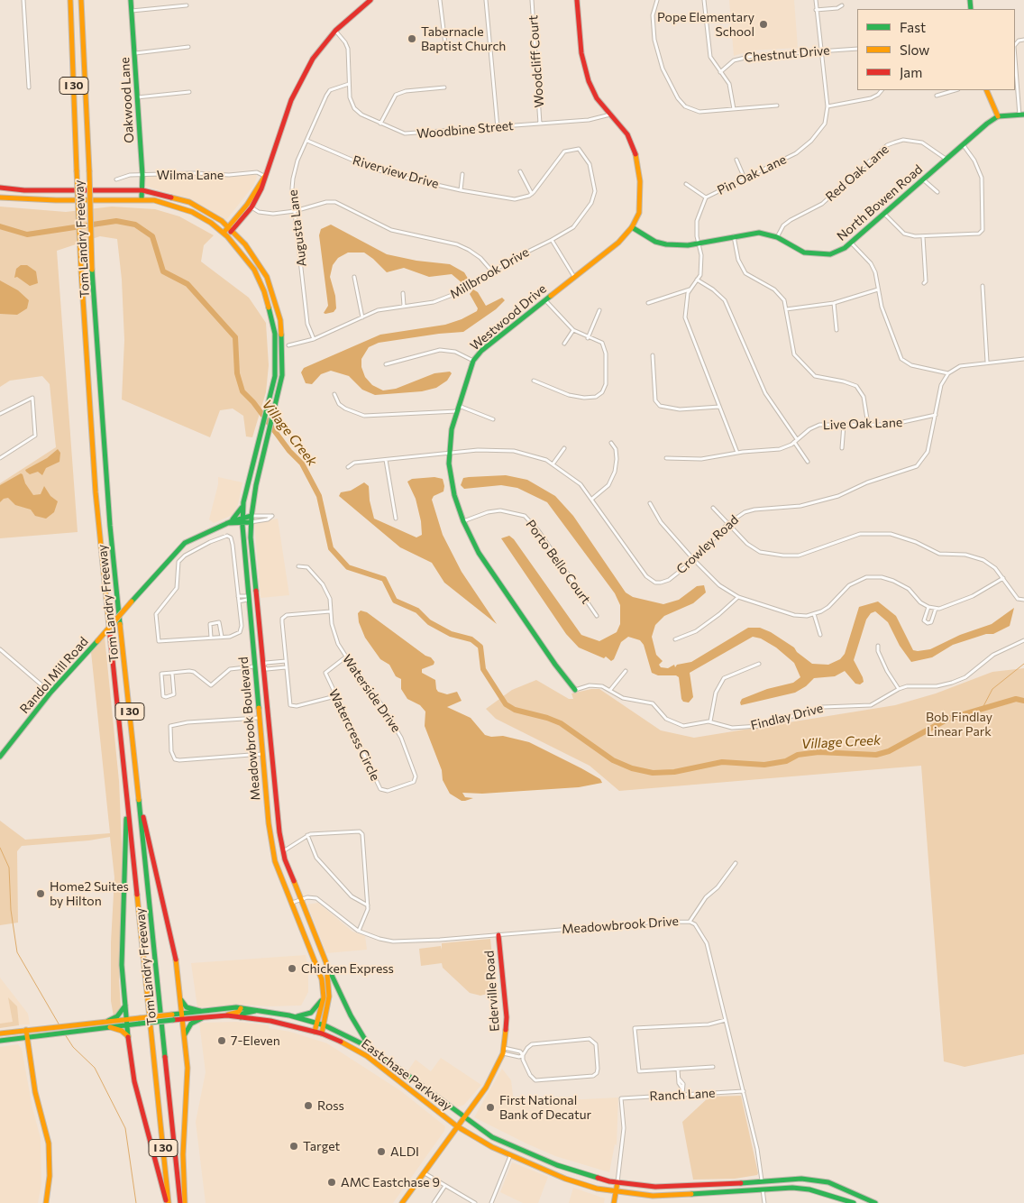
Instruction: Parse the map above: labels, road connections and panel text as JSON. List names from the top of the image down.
{
  "streets": {
    "main road": [
      "I 30",
      "Oakwood Lane",
      "North Bowen Road",
      "Tom Landry Freeway",
      "Westwood Drive",
      "Randol Mill Road",
      "Meadowbrook Boulevard",
      "Ederville Road",
      "Eastchase Parkway"
    ],
    "street": [
      "Chestnut Drive",
      "Woodcliff Court",
      "Woodbine Street",
      "Riverview Drive",
      "Red Oak Lane",
      "Wilma Lane",
      "Pin Oak Lane",
      "Augusta Lane",
      "Millbrook Drive",
      "Live Oak Lane",
      "Crowley Road",
      "Porto Bello Court",
      "Waterside Drive",
      "Findlay Drive",
      "Watercress Circle",
      "Meadowbrook Drive",
      "Ranch Lane"
    ]
  },
  "crossings": [
    ["Chestnut Drive", "Pin Oak Lane"],
    ["Woodcliff Court", "Woodbine Street"],
    ["Oakwood Lane", "Wilma Lane"],
    ["Oakwood Lane", "Meadowbrook Boulevard"],
    ["Woodbine Street", "Augusta Lane"],
    ["Woodbine Street", "Westwood Drive"],
    ["Riverview Drive", "Augusta Lane"],
    ["Riverview Drive", "Millbrook Drive"],
    ["Red Oak Lane", "North Bowen Road"],
    ["Pin Oak Lane", "North Bowen Road"],
    ["Pin Oak Lane", "Live Oak Lane"],
    ["North Bowen Road", "Westwood Drive"],
    ["Augusta Lane", "Millbrook Drive"],
    ["Westwood Drive", "Crowley Road"],
    ["Westwood Drive", "Porto Bello Court"],
    ["Westwood Drive", "Findlay Drive"],
    ["Live Oak Lane", "Crowley Road"],
    ["Randol Mill Road", "Meadowbrook Boulevard"],
    ["Waterside Drive", "Watercress Circle"],
    ["Meadowbrook Boulevard", "Meadowbrook Drive"],
    ["Meadowbrook Boulevard", "Eastchase Parkway"],
    ["Meadowbrook Drive", "Ederville Road"],
    ["Meadowbrook Drive", "Eastchase Parkway"],
    ["Meadowbrook Drive", "Ranch Lane"],
    ["Ederville Road", "Eastchase Parkway"],
    ["Eastchase Parkway", "Ranch Lane"]
  ],
  "water": ["Village Creek"],
  "parks": ["Bob Findlay Linear Park"],
  "places": [
    "Pope Elementary School",
    "Tabernacle Baptist Church",
    "Home2 Suites by Hilton",
    "Chicken Express",
    "7-Eleven",
    "Ross",
    "First National Bank of Decatur",
    "Target",
    "ALDI",
    "AMC Eastchase 9"
  ],
  "legend": ["Fast", "Slow", "Jam"]
}
